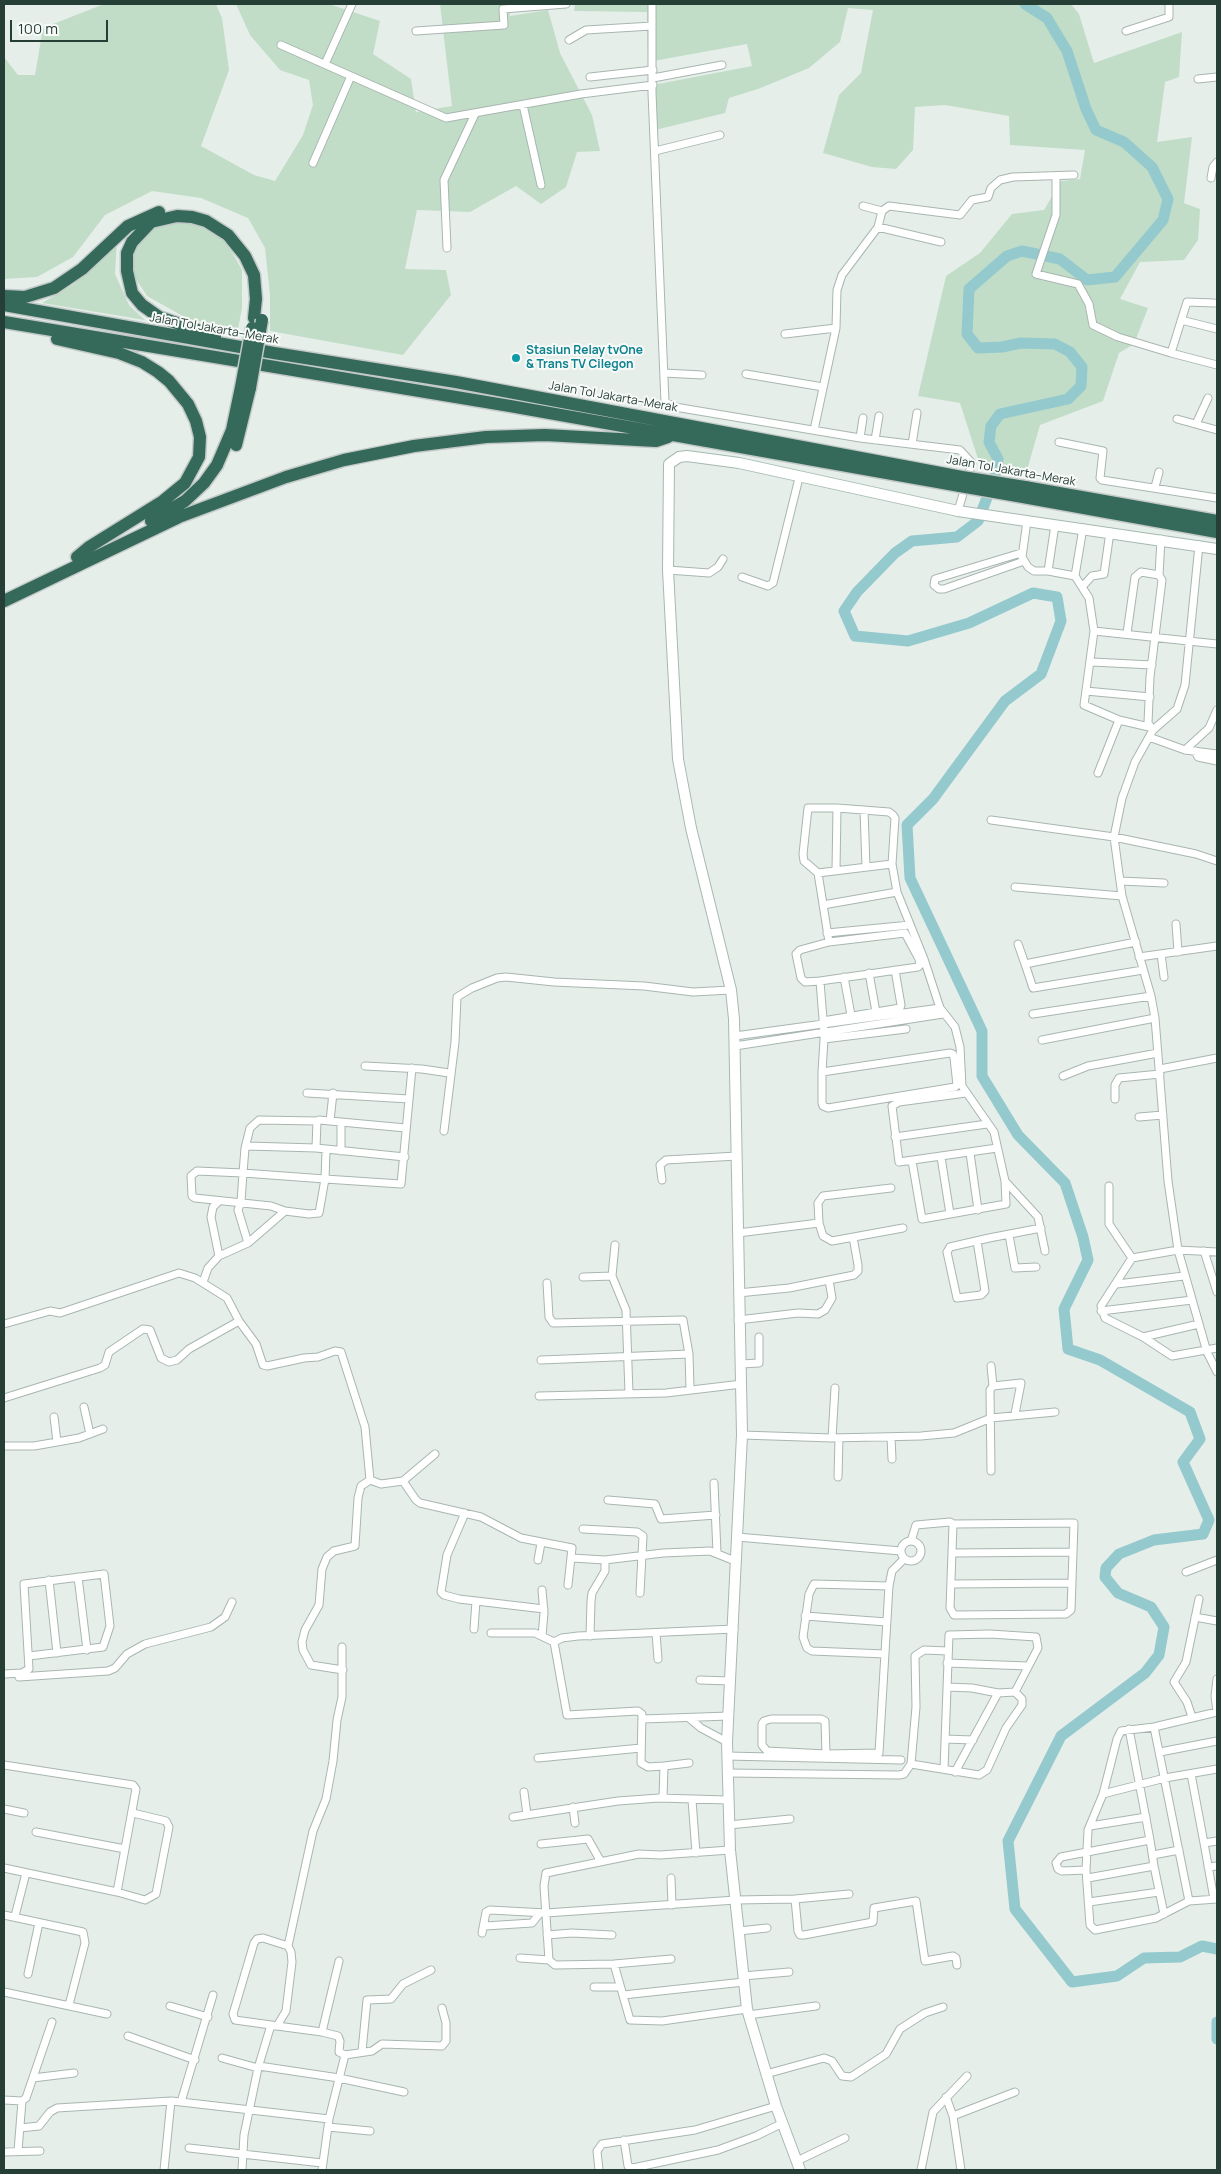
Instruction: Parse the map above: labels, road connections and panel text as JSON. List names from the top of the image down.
{
  "streets": {
    "highway": ["Jalan Tol Jakarta–Merak"]
  },
  "places": ["Stasiun Relay tvOne & Trans TV Cilegon"],
  "scale_bar": "100 m"
}
